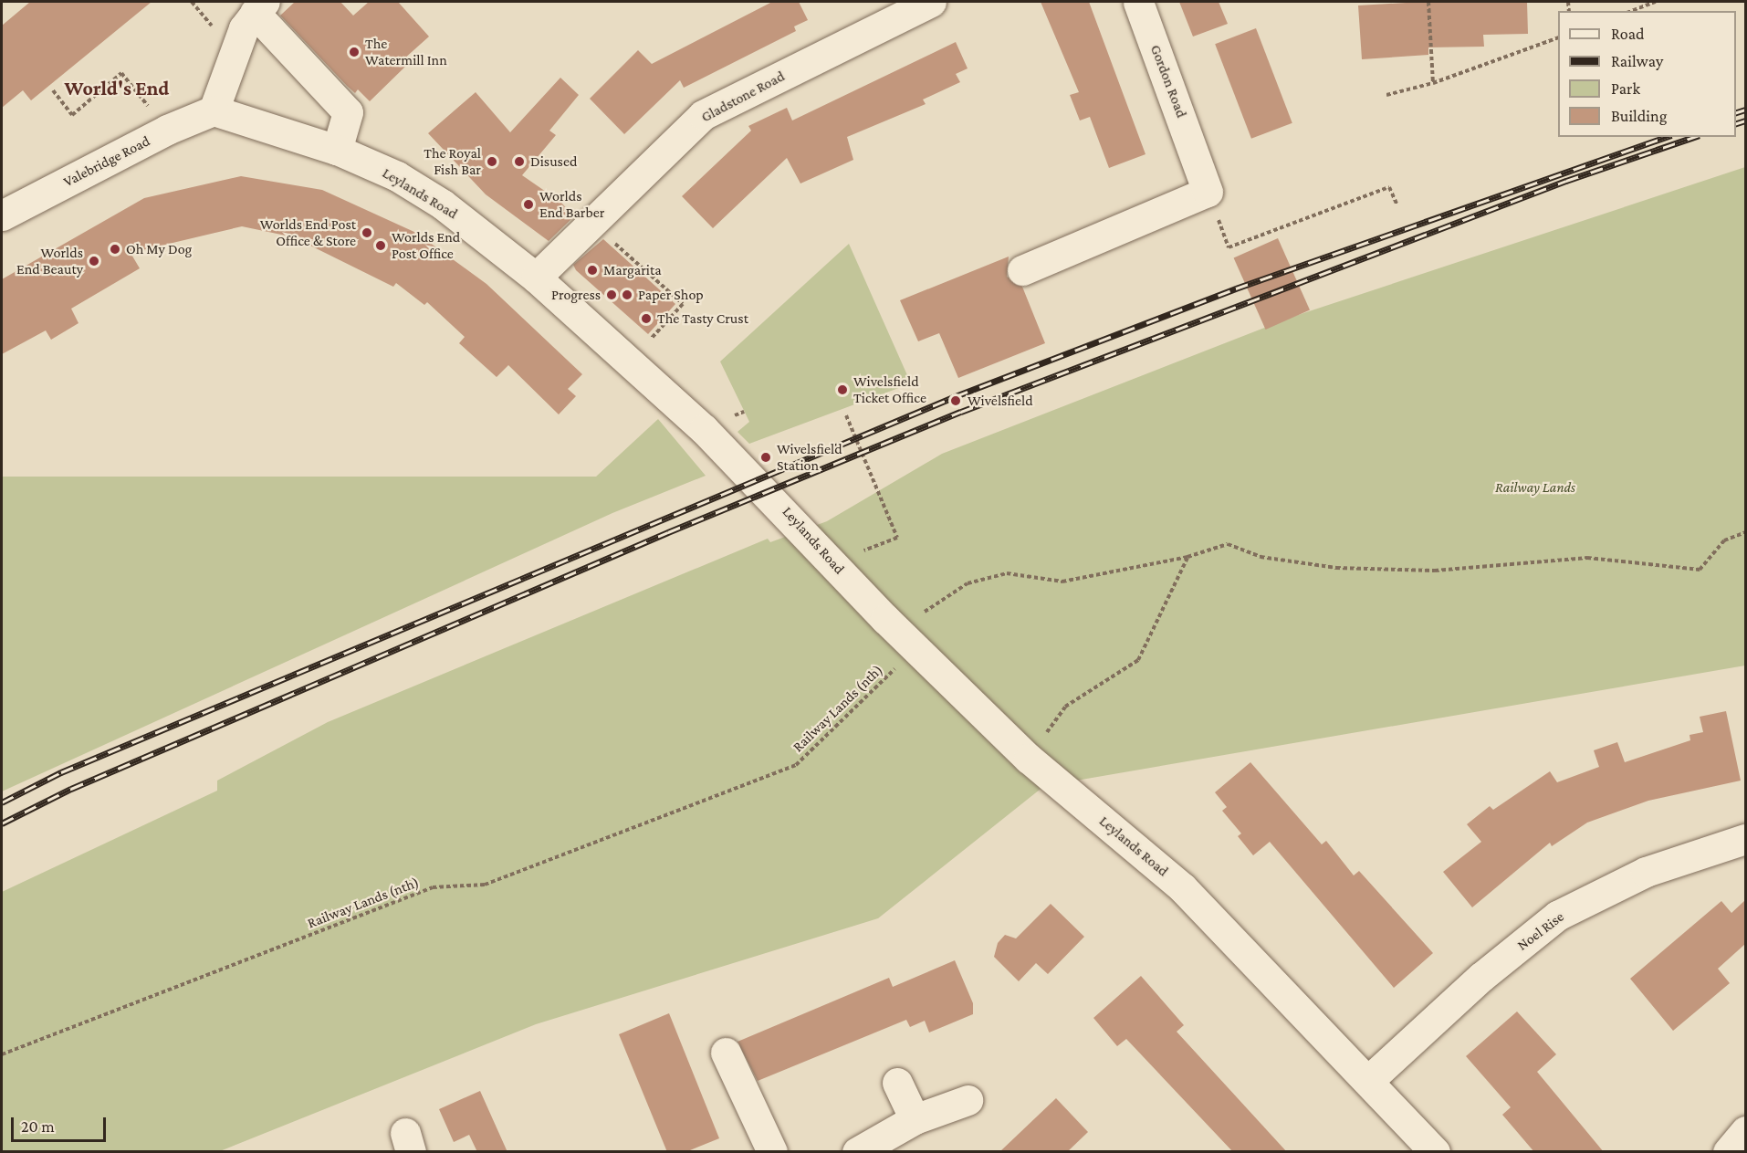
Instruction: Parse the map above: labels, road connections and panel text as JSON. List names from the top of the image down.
{
  "streets": {
    "street": [
      "Gordon Road",
      "Gladstone Road",
      "Valebridge Road",
      "Leylands Road",
      "Noel Rise"
    ],
    "path": ["Railway Lands (nth)"]
  },
  "crossings": [
    ["Gladstone Road", "Leylands Road"],
    ["Valebridge Road", "Leylands Road"],
    ["Leylands Road", "Railway Lands (nth)"],
    ["Leylands Road", "Noel Rise"]
  ],
  "districts": ["World's End"],
  "parks": ["Railway Lands"],
  "places": [
    "The Watermill Inn",
    "The Royal Fish Bar",
    "Disused",
    "Worlds End Barber",
    "Worlds End Post Office & Store",
    "Worlds End Post Office",
    "Oh My Dog",
    "Worlds End Beauty",
    "Margarita",
    "Progress",
    "Paper Shop",
    "The Tasty Crust",
    "Wivelsfield Ticket Office",
    "Wivelsfield",
    "Wivelsfield Station"
  ],
  "legend": [
    "Road",
    "Railway",
    "Park",
    "Building"
  ],
  "scale_bar": "20 m"
}
